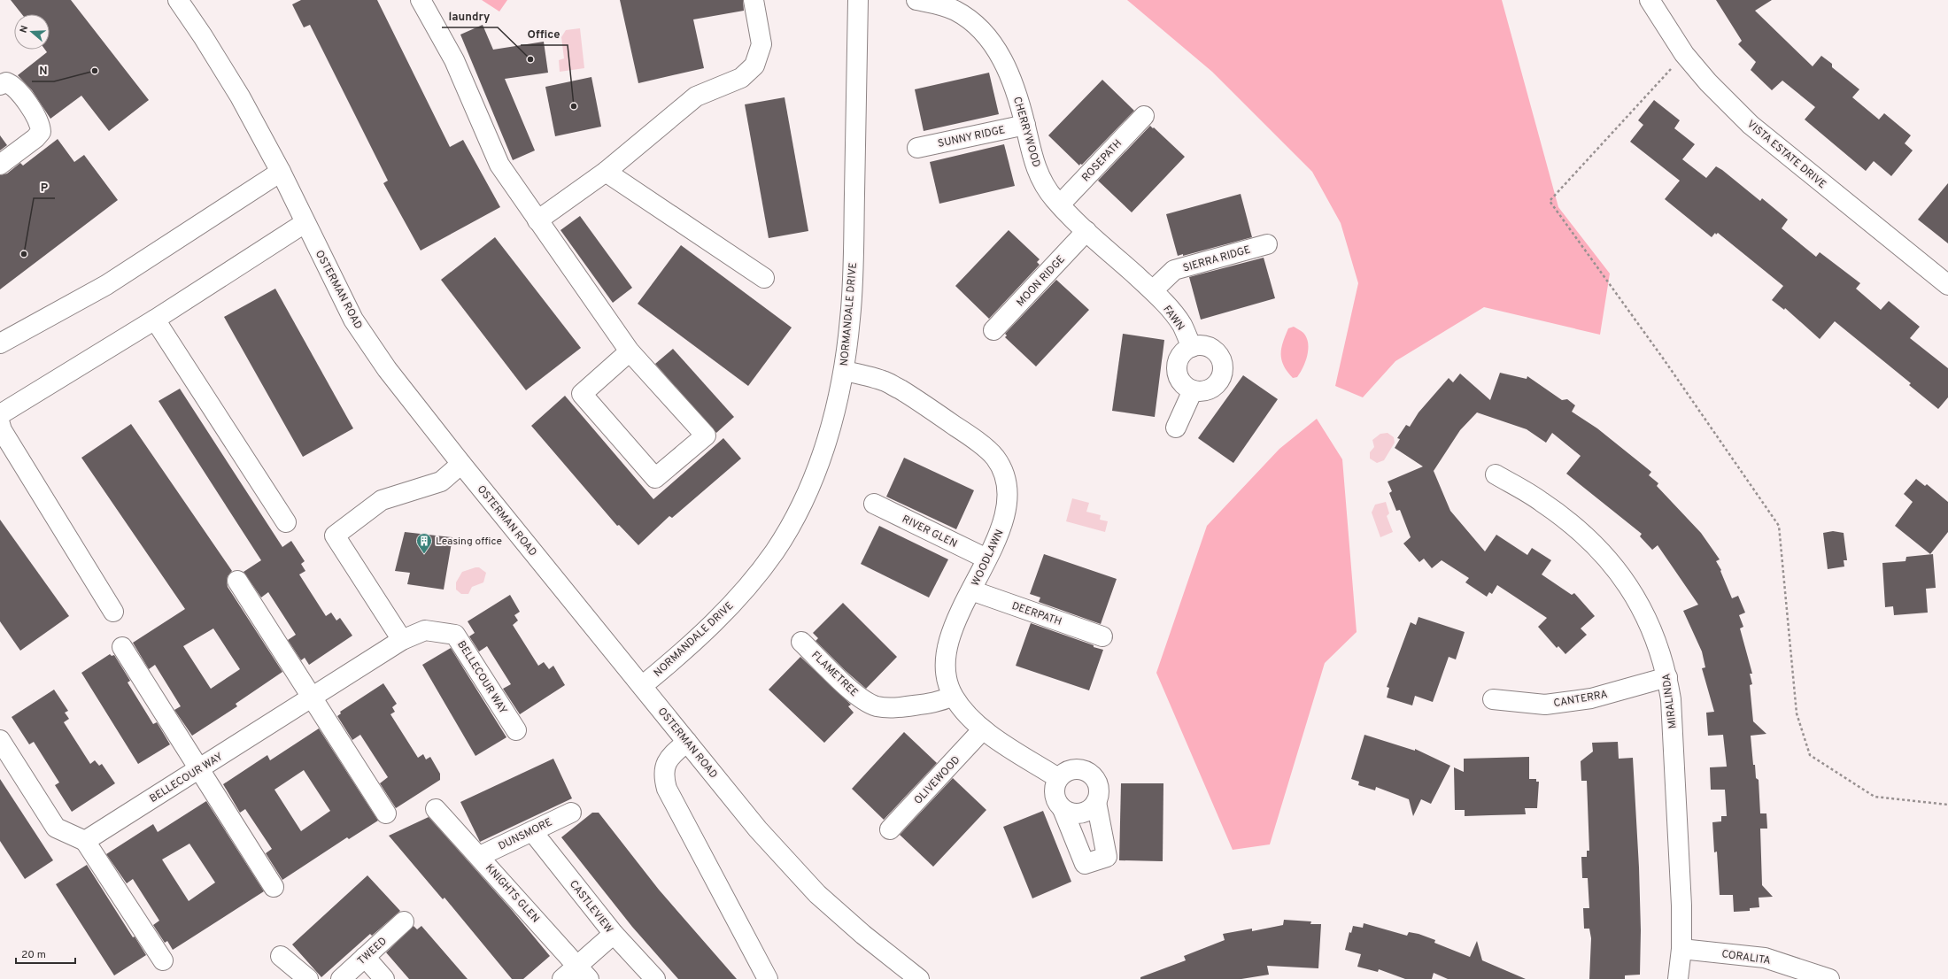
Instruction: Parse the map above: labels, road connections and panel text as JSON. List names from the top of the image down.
{
  "streets": {
    "street": [
      "CHERRYWOOD",
      "SUNNY RIDGE",
      "VISTA ESTATE DRIVE",
      "ROSEPATH",
      "SIERRA RIDGE",
      "MOON RIDGE",
      "OSTERMAN ROAD",
      "NORMANDALE DRIVE",
      "FAWN",
      "RIVER GLEN",
      "WOODLAWN",
      "DEERPATH",
      "FLAMETREE",
      "BELLECOUR WAY",
      "CANTERRA",
      "MIRALINDA",
      "OLIVEWOOD",
      "DUNSMORE",
      "KNIGHTS GLEN",
      "CASTLEVIEW",
      "TWEED",
      "CORALITA"
    ]
  },
  "crossings": [
    ["CHERRYWOOD", "SUNNY RIDGE"],
    ["CHERRYWOOD", "ROSEPATH"],
    ["CHERRYWOOD", "SIERRA RIDGE"],
    ["CHERRYWOOD", "MOON RIDGE"],
    ["CHERRYWOOD", "FAWN"],
    ["SIERRA RIDGE", "FAWN"],
    ["OSTERMAN ROAD", "NORMANDALE DRIVE"],
    ["NORMANDALE DRIVE", "WOODLAWN"],
    ["RIVER GLEN", "WOODLAWN"],
    ["WOODLAWN", "DEERPATH"],
    ["WOODLAWN", "FLAMETREE"],
    ["WOODLAWN", "OLIVEWOOD"],
    ["CANTERRA", "MIRALINDA"],
    ["MIRALINDA", "CORALITA"],
    ["DUNSMORE", "KNIGHTS GLEN"],
    ["DUNSMORE", "CASTLEVIEW"]
  ],
  "places": {
    "other": [
      "laundry",
      "N",
      "Office",
      "P"
    ],
    "building": ["Leasing office"]
  },
  "scale_bar": "20 m",
  "north": "left"
}
